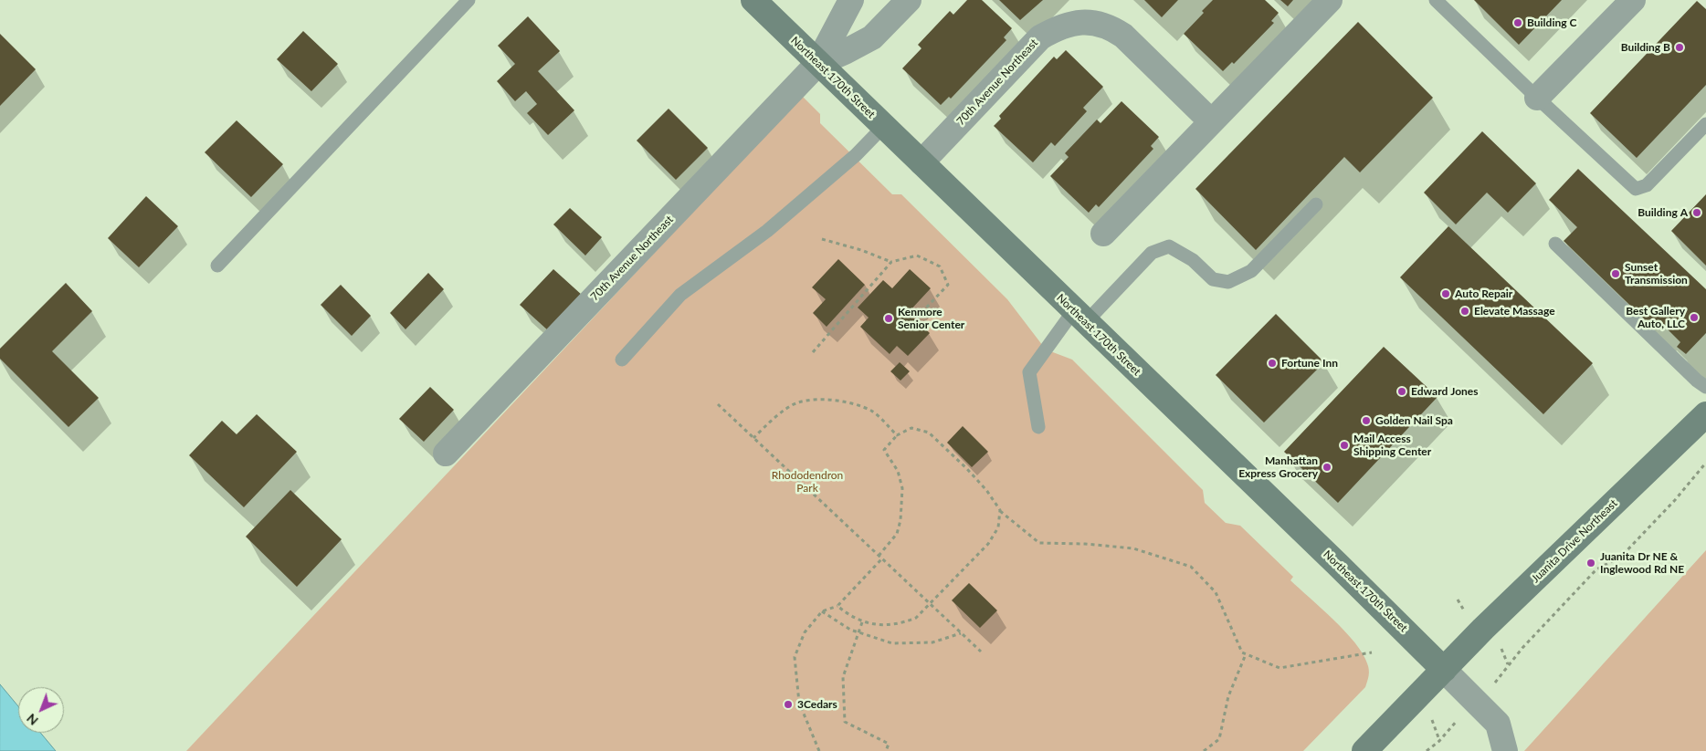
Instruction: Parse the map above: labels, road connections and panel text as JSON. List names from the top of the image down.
{
  "streets": {
    "main road": ["Northeast 170th Street", "Juanita Drive Northeast"],
    "street": ["70th Avenue Northeast"]
  },
  "crossings": [
    ["Northeast 170th Street", "70th Avenue Northeast"],
    ["Northeast 170th Street", "Juanita Drive Northeast"]
  ],
  "parks": ["Rhododendron Park"],
  "places": [
    "Building C",
    "Building B",
    "Building A",
    "Sunset Transmission",
    "Auto Repair",
    "Elevate Massage",
    "Best Gallery Auto, LLC",
    "Kenmore Senior Center",
    "Fortune Inn",
    "Edward Jones",
    "Golden Nail Spa",
    "Mail Access Shipping Center",
    "Manhattan Express Grocery",
    "Juanita Dr NE & Inglewood Rd NE",
    "3Cedars"
  ],
  "north": "bottom left"
}
